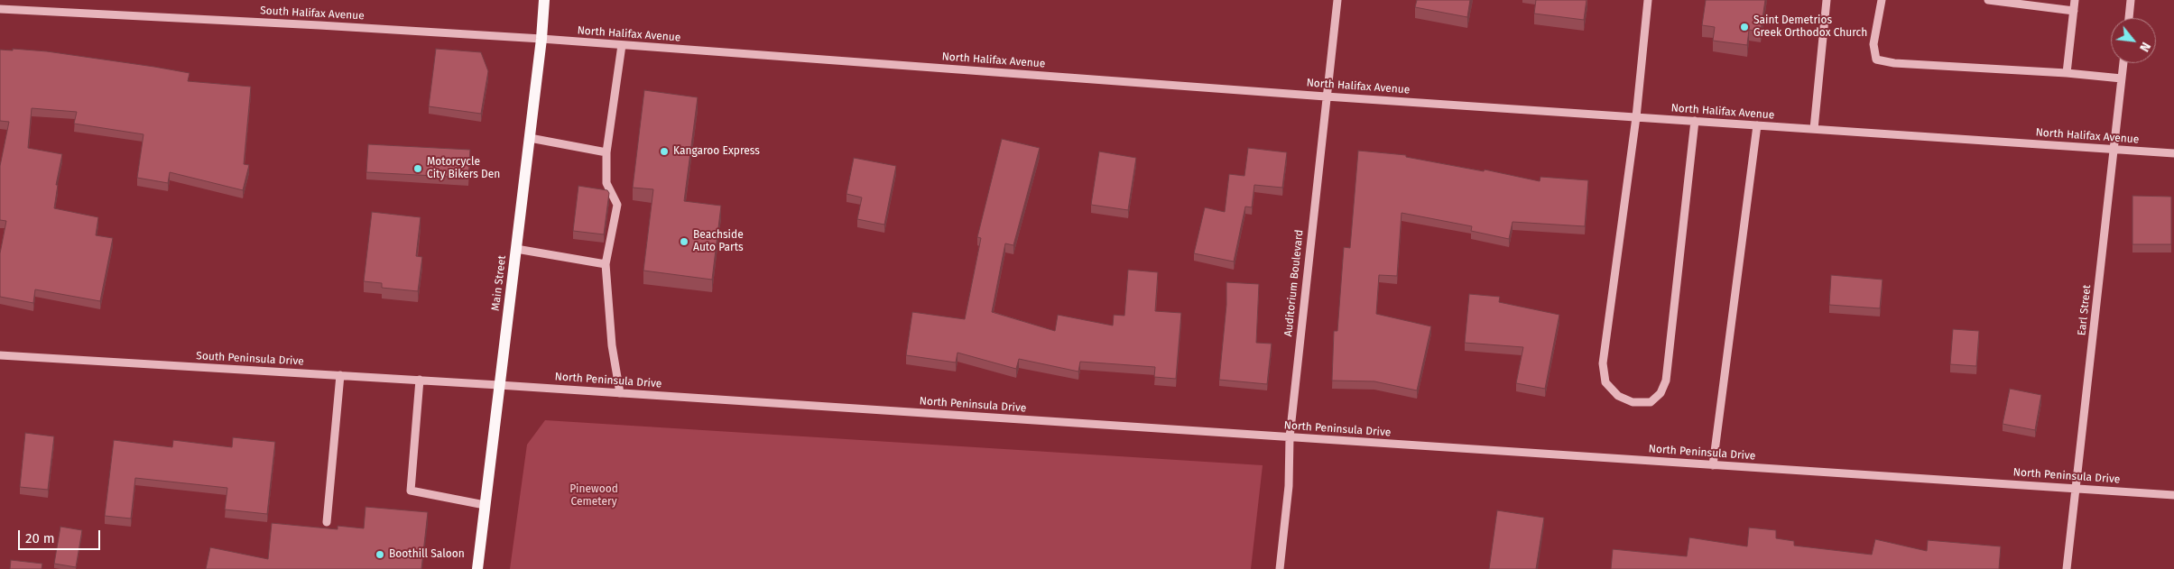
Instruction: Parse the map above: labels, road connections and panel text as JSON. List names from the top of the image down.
{
  "streets": {
    "main road": ["Main Street"],
    "street": [
      "South Halifax Avenue",
      "North Halifax Avenue",
      "Auditorium Boulevard",
      "Earl Street",
      "South Peninsula Drive",
      "North Peninsula Drive"
    ]
  },
  "crossings": [
    ["South Halifax Avenue", "North Halifax Avenue"],
    ["South Halifax Avenue", "Main Street"],
    ["North Halifax Avenue", "Main Street"],
    ["North Halifax Avenue", "Auditorium Boulevard"],
    ["North Halifax Avenue", "Earl Street"],
    ["Main Street", "South Peninsula Drive"],
    ["Main Street", "North Peninsula Drive"],
    ["Auditorium Boulevard", "North Peninsula Drive"],
    ["Earl Street", "North Peninsula Drive"],
    ["South Peninsula Drive", "North Peninsula Drive"]
  ],
  "parks": ["Pinewood Cemetery"],
  "places": [
    "Saint Demetrios Greek Orthodox Church",
    "Kangaroo Express",
    "Motorcycle City Bikers Den",
    "Beachside Auto Parts",
    "Boothill Saloon"
  ],
  "scale_bar": "20 m",
  "north": "bottom right"
}
